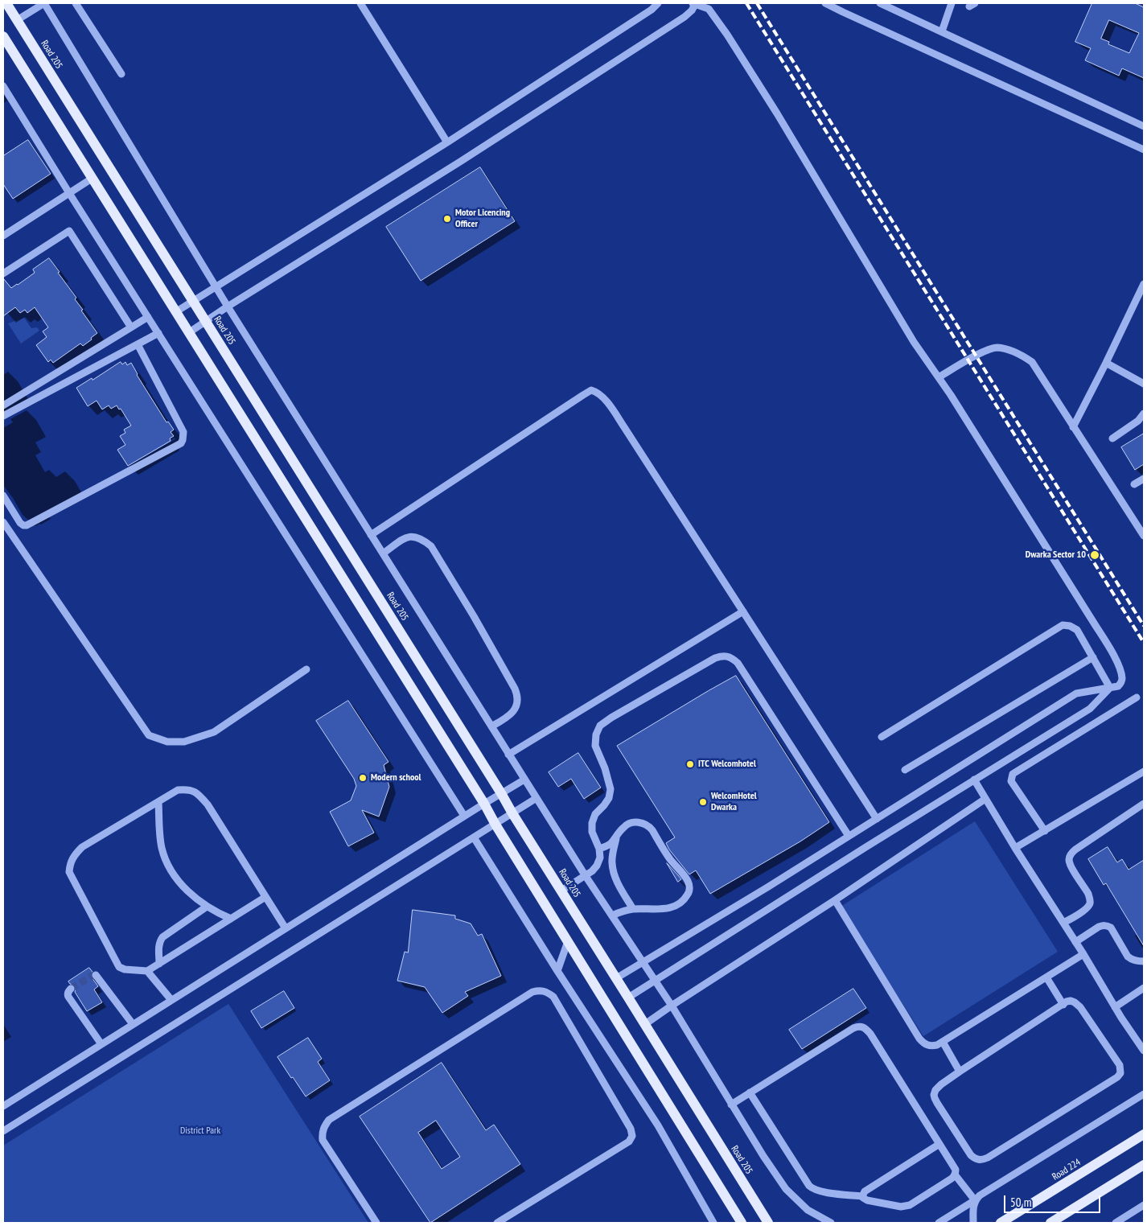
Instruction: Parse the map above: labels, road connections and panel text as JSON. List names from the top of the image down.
{
  "streets": {
    "main road": ["Road 205", "Road 224"]
  },
  "parks": ["District Park"],
  "places": [
    "Motor Licencing Officer",
    "Dwarka Sector 10",
    "ITC Welcomhotel",
    "Modern school",
    "WelcomHotel Dwarka"
  ],
  "scale_bar": "50 m"
}
